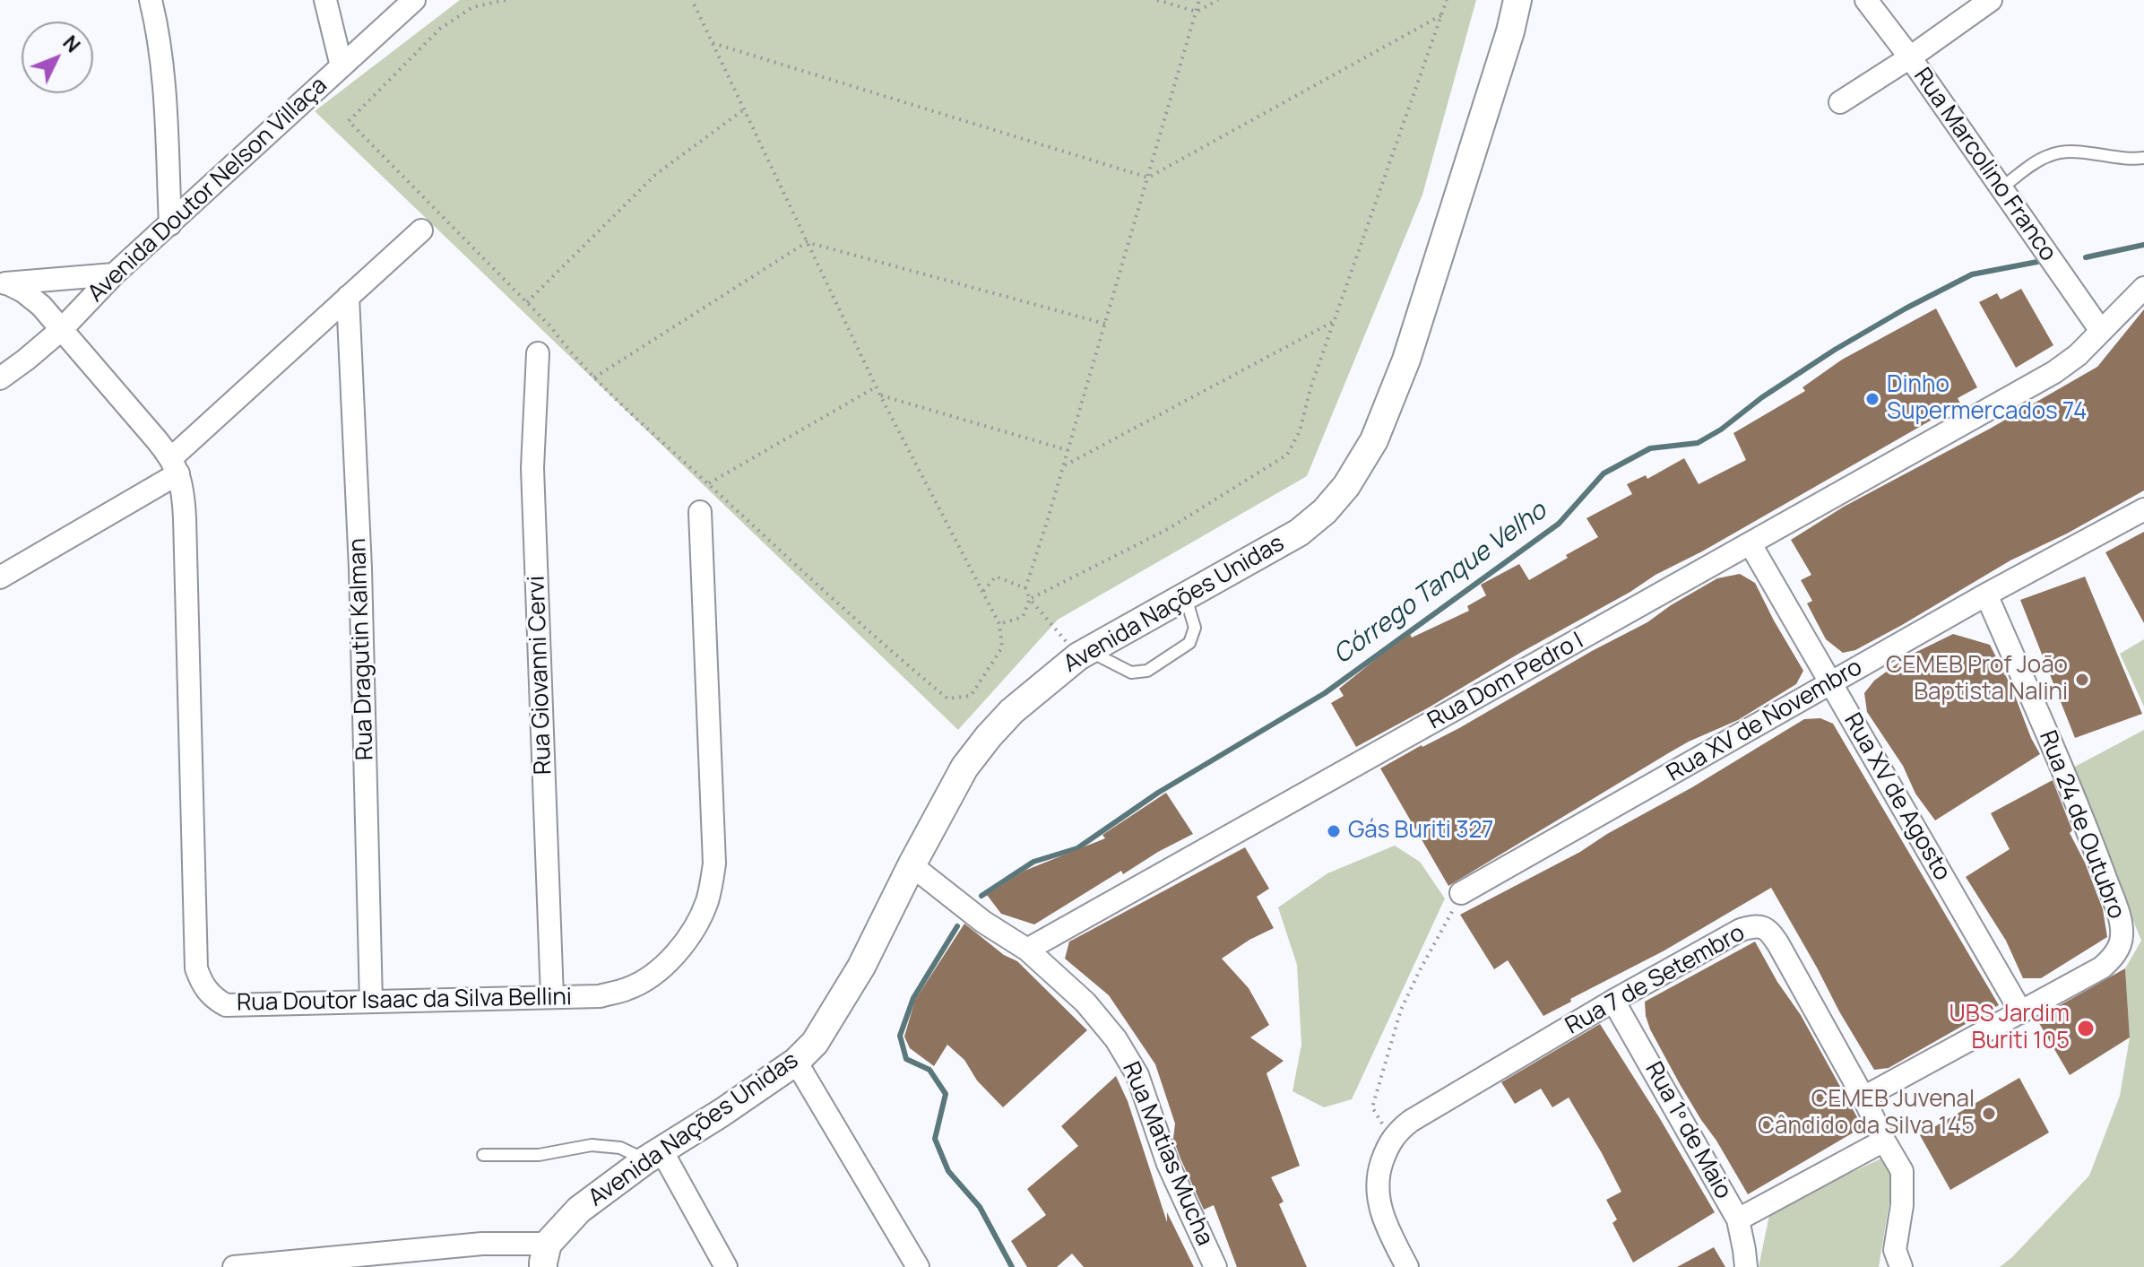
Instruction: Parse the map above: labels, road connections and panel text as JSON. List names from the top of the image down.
{
  "streets": {
    "street": [
      "Rua Marcolino Franco",
      "Avenida Doutor Nelson Villaça",
      "Avenida Nações Unidas",
      "Rua Dragutin Kalman",
      "Rua Giovanni Cervi",
      "Rua Dom Pedro I",
      "Rua XV de Novembro",
      "Rua XV de Agosto",
      "Rua 24 de Outubro",
      "Rua 7 de Setembro",
      "Rua Doutor Isaac da Silva Bellini",
      "Rua 1º de Maio",
      "Rua Matias Mucha"
    ]
  },
  "crossings": [
    ["Rua Marcolino Franco", "Rua Dom Pedro I"],
    ["Rua Dragutin Kalman", "Rua Doutor Isaac da Silva Bellini"],
    ["Rua Giovanni Cervi", "Rua Doutor Isaac da Silva Bellini"],
    ["Rua Dom Pedro I", "Rua XV de Agosto"],
    ["Rua Dom Pedro I", "Rua Matias Mucha"],
    ["Rua XV de Novembro", "Rua XV de Agosto"],
    ["Rua XV de Novembro", "Rua 24 de Outubro"],
    ["Rua XV de Agosto", "Rua 24 de Outubro"],
    ["Rua 7 de Setembro", "Rua 1º de Maio"]
  ],
  "water": ["Córrego Tanque Velho"],
  "places": [
    "Dinho Supermercados 74",
    "CEMEB Prof João Baptista Nalini",
    "Gás Buriti 327",
    "UBS Jardim Buriti 105",
    "CEMEB Juvenal Cândido da Silva 145"
  ],
  "north": "top right"
}
